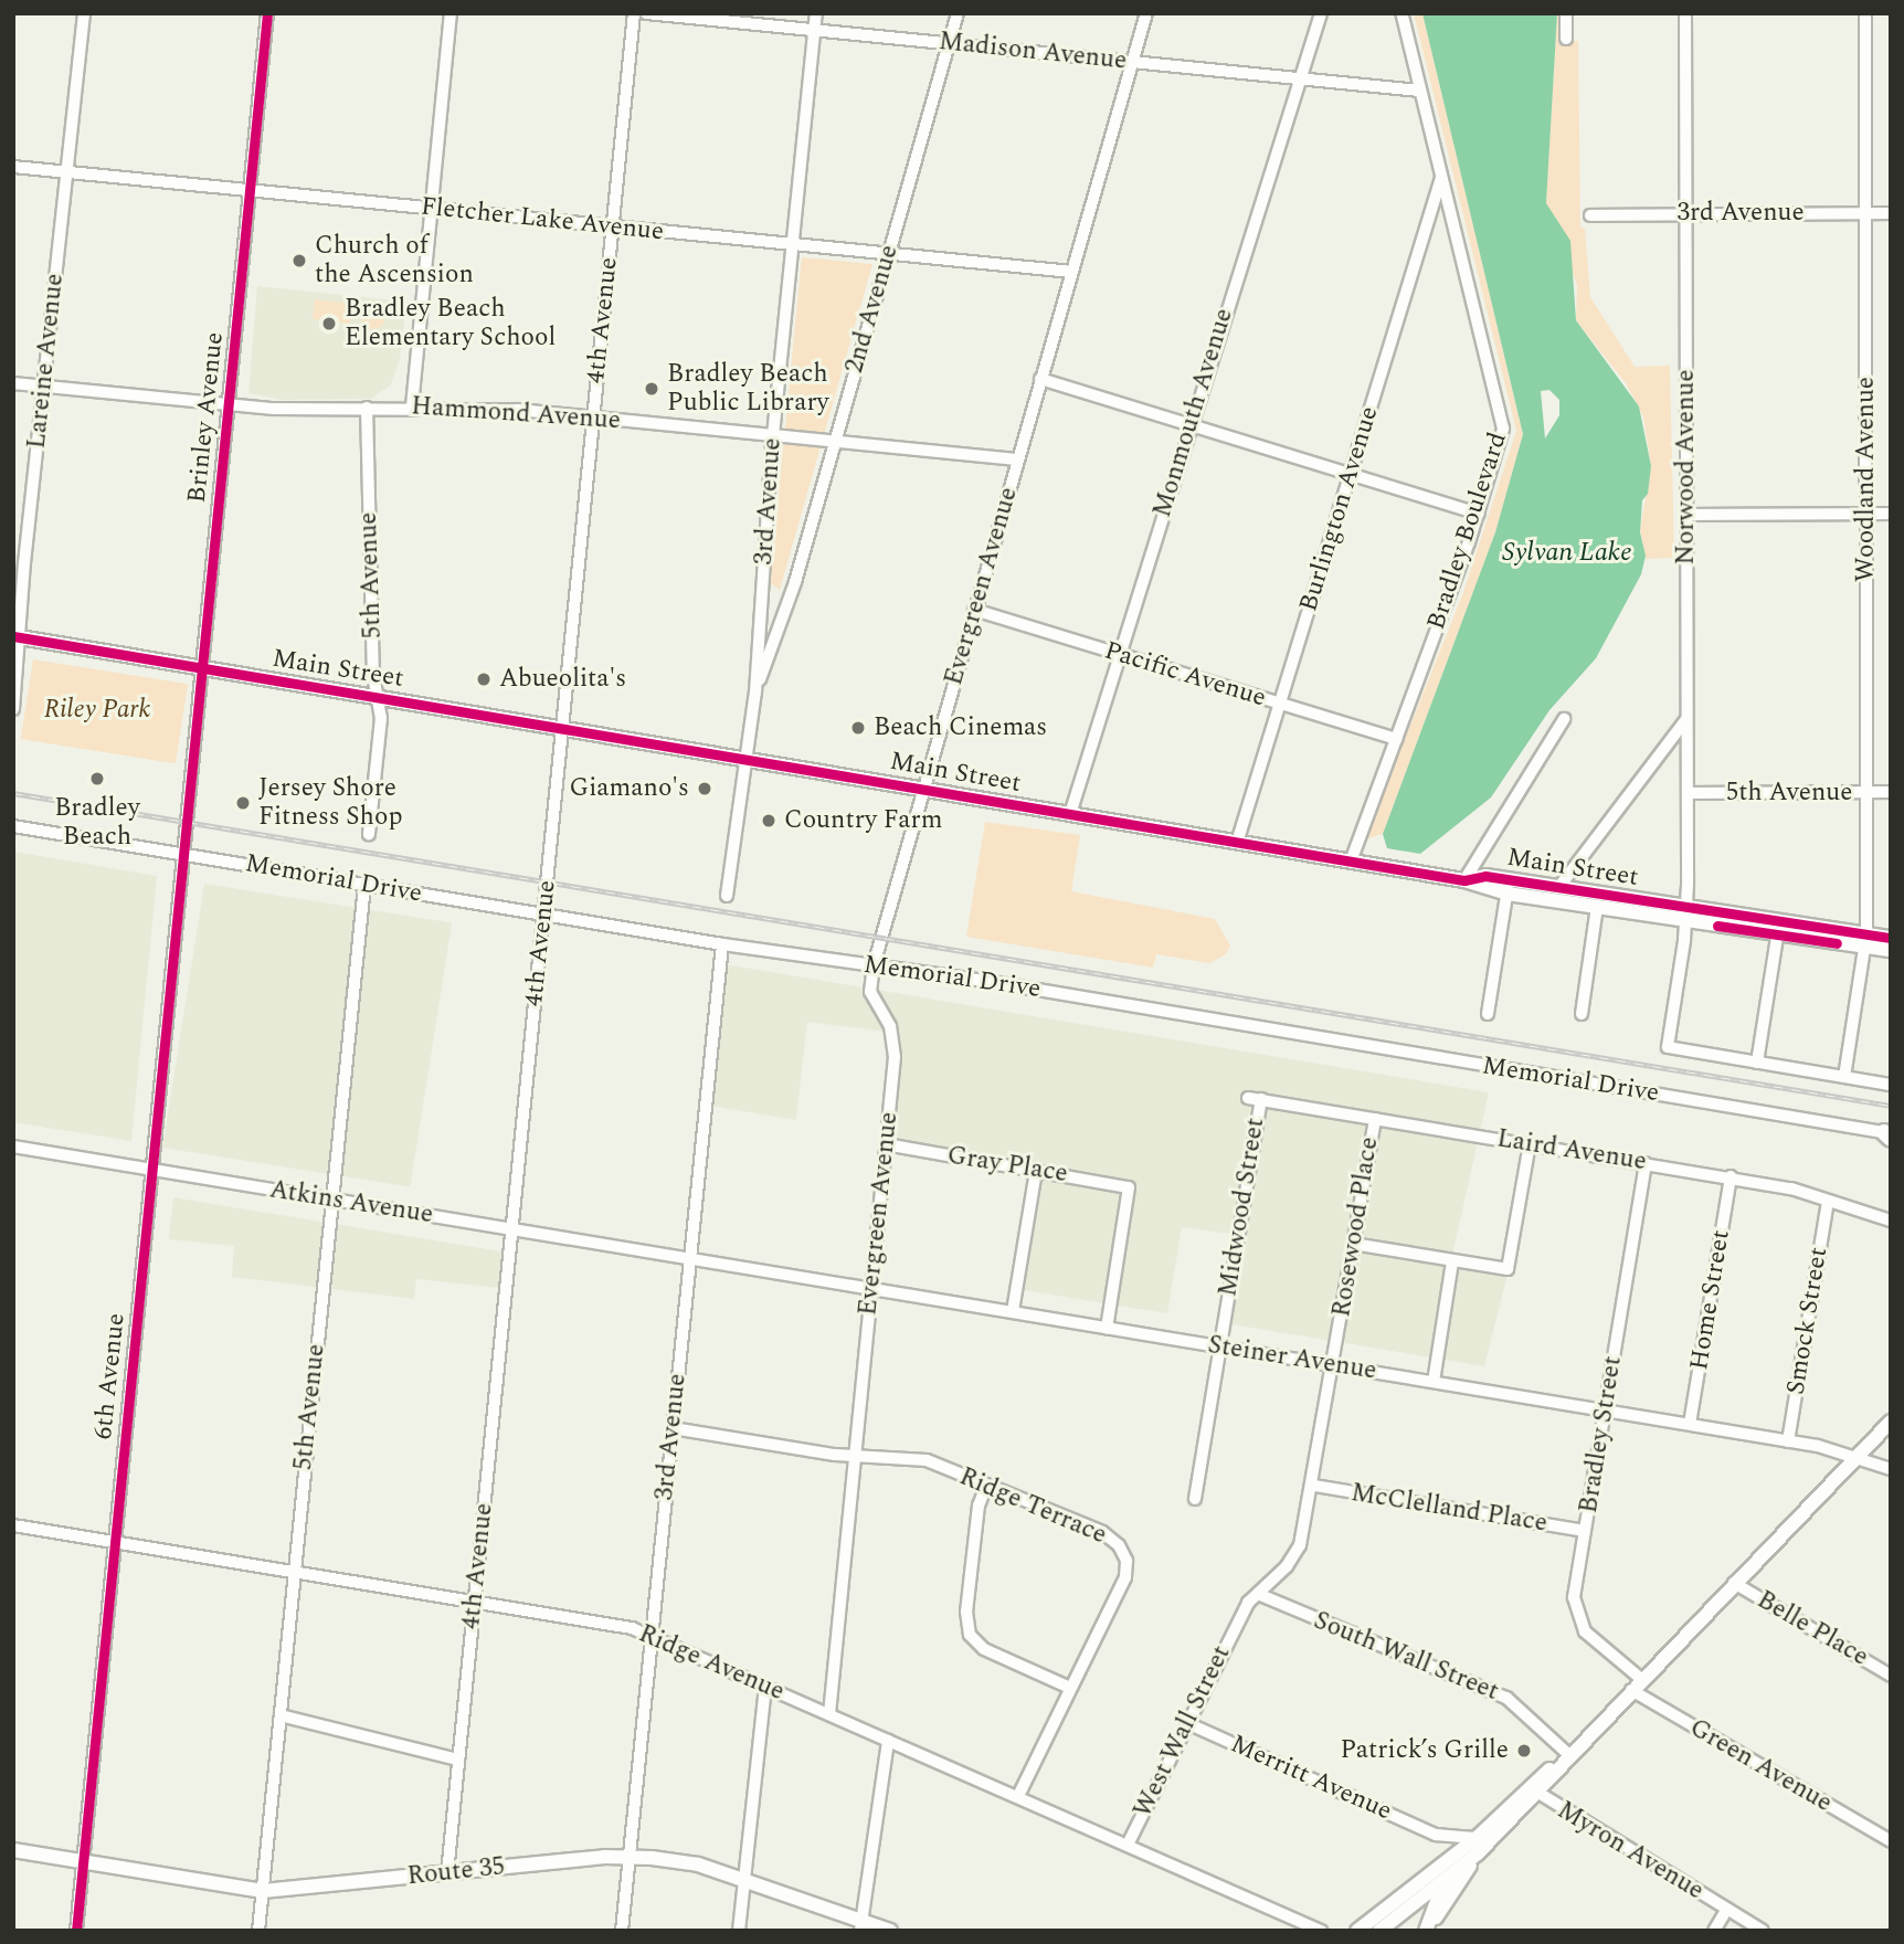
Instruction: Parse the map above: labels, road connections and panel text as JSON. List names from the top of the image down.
{
  "streets": {
    "main road": ["Main Street", "Route 35"],
    "street": [
      "Madison Avenue",
      "3rd Avenue",
      "Fletcher Lake Avenue",
      "2nd Avenue",
      "4th Avenue",
      "Lareine Avenue",
      "Monmouth Avenue",
      "Hammond Avenue",
      "Brinley Avenue",
      "Norwood Avenue",
      "Woodland Avenue",
      "Burlington Avenue",
      "Bradley Boulevard",
      "5th Avenue",
      "Evergreen Avenue",
      "Pacific Avenue",
      "Memorial Drive",
      "Laird Avenue",
      "Gray Place",
      "Atkins Avenue",
      "Midwood Street",
      "Rosewood Place",
      "Home Street",
      "Smock Street",
      "Steiner Avenue",
      "6th Avenue",
      "Bradley Street",
      "Ridge Terrace",
      "McClelland Place",
      "Belle Place",
      "South Wall Street",
      "Ridge Avenue",
      "West Wall Street",
      "Green Avenue",
      "Merritt Avenue",
      "Myron Avenue"
    ]
  },
  "crossings": [
    ["Madison Avenue", "3rd Avenue"],
    ["Madison Avenue", "2nd Avenue"],
    ["Madison Avenue", "Monmouth Avenue"],
    ["Madison Avenue", "Bradley Boulevard"],
    ["Madison Avenue", "Evergreen Avenue"],
    ["3rd Avenue", "Fletcher Lake Avenue"],
    ["3rd Avenue", "2nd Avenue"],
    ["3rd Avenue", "Hammond Avenue"],
    ["3rd Avenue", "Norwood Avenue"],
    ["3rd Avenue", "Woodland Avenue"],
    ["3rd Avenue", "Main Street"],
    ["3rd Avenue", "Memorial Drive"],
    ["3rd Avenue", "Atkins Avenue"],
    ["3rd Avenue", "Steiner Avenue"],
    ["3rd Avenue", "Ridge Terrace"],
    ["3rd Avenue", "Ridge Avenue"],
    ["3rd Avenue", "Route 35"],
    ["Fletcher Lake Avenue", "2nd Avenue"],
    ["Fletcher Lake Avenue", "4th Avenue"],
    ["Fletcher Lake Avenue", "Lareine Avenue"],
    ["Fletcher Lake Avenue", "Brinley Avenue"],
    ["Fletcher Lake Avenue", "Evergreen Avenue"],
    ["2nd Avenue", "Hammond Avenue"],
    ["4th Avenue", "Hammond Avenue"],
    ["4th Avenue", "Main Street"],
    ["4th Avenue", "Memorial Drive"],
    ["4th Avenue", "Atkins Avenue"],
    ["4th Avenue", "Ridge Avenue"],
    ["4th Avenue", "Route 35"],
    ["Lareine Avenue", "Hammond Avenue"],
    ["Lareine Avenue", "Main Street"],
    ["Monmouth Avenue", "Main Street"],
    ["Monmouth Avenue", "Pacific Avenue"],
    ["Hammond Avenue", "Brinley Avenue"],
    ["Hammond Avenue", "5th Avenue"],
    ["Hammond Avenue", "Evergreen Avenue"],
    ["Brinley Avenue", "Main Street"],
    ["Brinley Avenue", "6th Avenue"],
    ["Norwood Avenue", "5th Avenue"],
    ["Norwood Avenue", "Main Street"],
    ["Woodland Avenue", "5th Avenue"],
    ["Woodland Avenue", "Main Street"],
    ["Burlington Avenue", "Bradley Boulevard"],
    ["Burlington Avenue", "Main Street"],
    ["Burlington Avenue", "Pacific Avenue"],
    ["Bradley Boulevard", "Main Street"],
    ["Bradley Boulevard", "Pacific Avenue"],
    ["5th Avenue", "Main Street"],
    ["5th Avenue", "Memorial Drive"],
    ["5th Avenue", "Atkins Avenue"],
    ["5th Avenue", "Ridge Avenue"],
    ["5th Avenue", "Route 35"],
    ["Evergreen Avenue", "Main Street"],
    ["Evergreen Avenue", "Pacific Avenue"],
    ["Evergreen Avenue", "Memorial Drive"],
    ["Evergreen Avenue", "Gray Place"],
    ["Evergreen Avenue", "Steiner Avenue"],
    ["Evergreen Avenue", "Ridge Terrace"],
    ["Evergreen Avenue", "Ridge Avenue"],
    ["Memorial Drive", "6th Avenue"],
    ["Laird Avenue", "Midwood Street"],
    ["Laird Avenue", "Rosewood Place"],
    ["Laird Avenue", "Home Street"],
    ["Laird Avenue", "Smock Street"],
    ["Laird Avenue", "Bradley Street"],
    ["Gray Place", "Steiner Avenue"],
    ["Atkins Avenue", "Steiner Avenue"],
    ["Atkins Avenue", "6th Avenue"],
    ["Midwood Street", "Steiner Avenue"],
    ["Rosewood Place", "Steiner Avenue"],
    ["Rosewood Place", "McClelland Place"],
    ["Rosewood Place", "South Wall Street"],
    ["Rosewood Place", "West Wall Street"],
    ["Home Street", "Steiner Avenue"],
    ["Smock Street", "Steiner Avenue"],
    ["Steiner Avenue", "Bradley Street"],
    ["6th Avenue", "Ridge Avenue"],
    ["6th Avenue", "Route 35"],
    ["Bradley Street", "McClelland Place"],
    ["Ridge Terrace", "Ridge Avenue"],
    ["South Wall Street", "West Wall Street"],
    ["Ridge Avenue", "West Wall Street"],
    ["West Wall Street", "Merritt Avenue"]
  ],
  "water": ["Sylvan Lake"],
  "parks": ["Riley Park"],
  "places": [
    "Church of the Ascension",
    "Bradley Beach Elementary School",
    "Bradley Beach Public Library",
    "Abueolita's",
    "Beach Cinemas",
    "Bradley Beach",
    "Giamano's",
    "Jersey Shore Fitness Shop",
    "Country Farm",
    "Patrick’s Grille"
  ]
}
